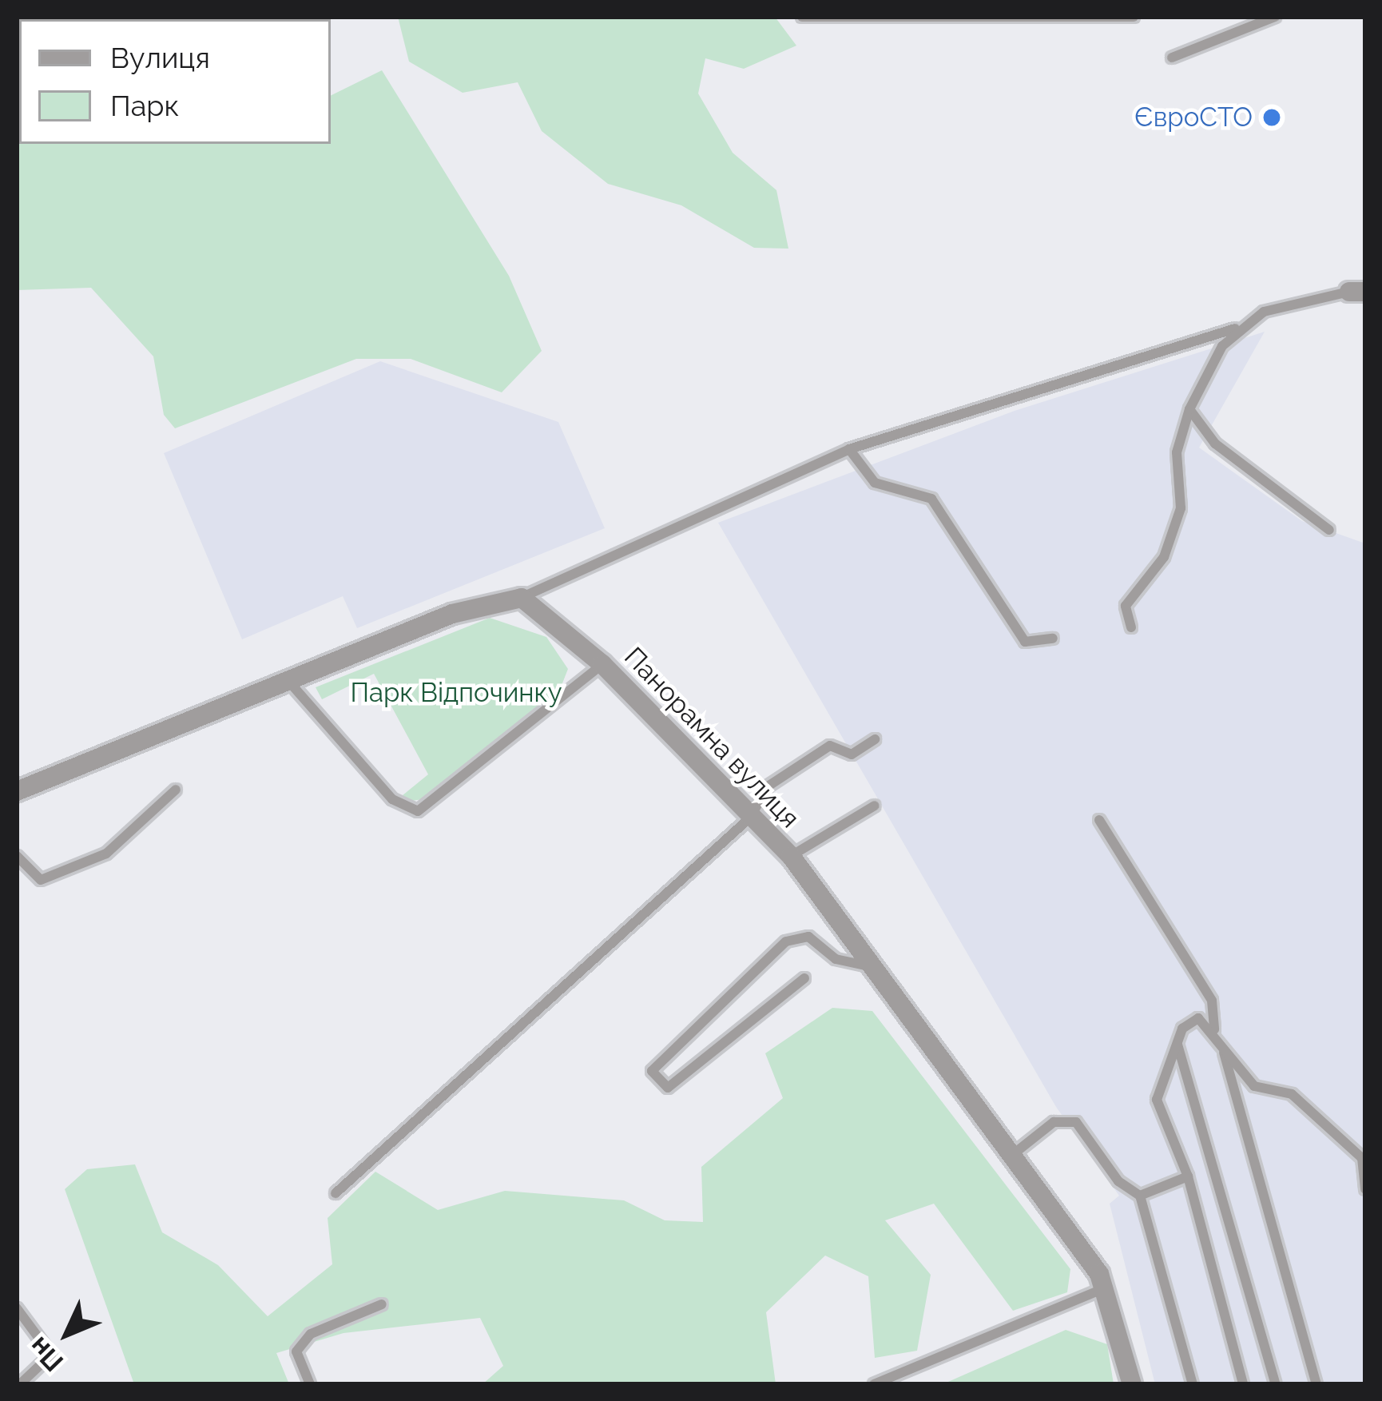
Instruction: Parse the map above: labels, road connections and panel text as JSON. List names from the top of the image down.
{
  "streets": {
    "street": ["Панорамна вулиця"]
  },
  "parks": ["Парк Відпочинку"],
  "places": ["ЄвроСТО"],
  "legend": ["Вулиця", "Парк"],
  "north": "bottom left"
}
